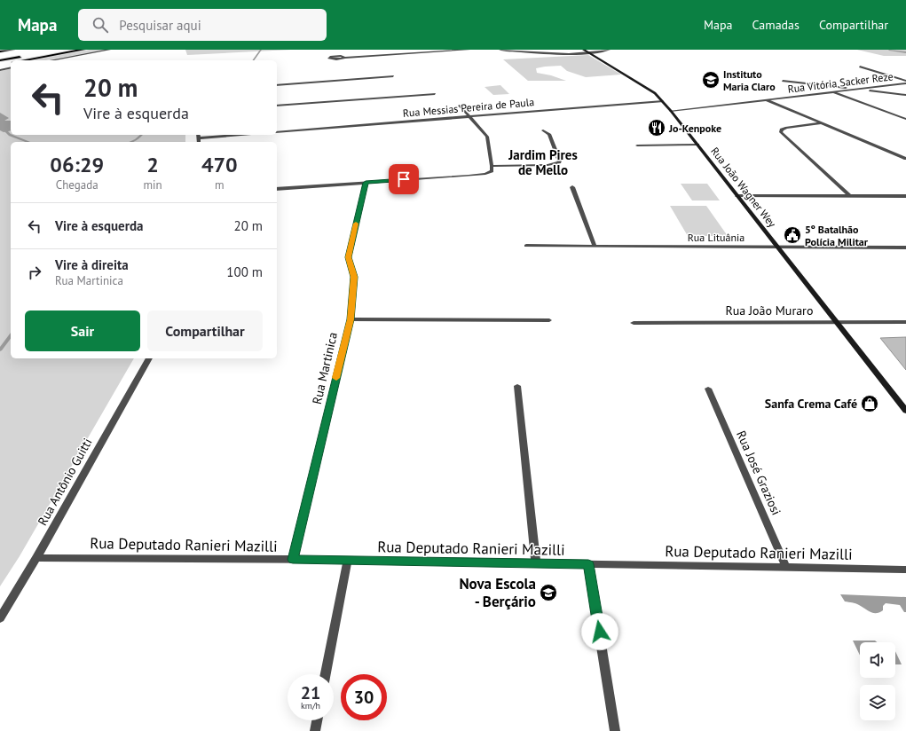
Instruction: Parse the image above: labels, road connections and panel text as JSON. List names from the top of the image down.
{
  "streets": {
    "main road": ["Rua João Wagner Wey"],
    "street": [
      "Rua Vitória Sacker Reze",
      "Rua Messias Pereira de Paula",
      "Rua Lituânia",
      "Rua João Muraro",
      "Rua Martinica",
      "Rua José Graziosi",
      "Rua Antônio Guitti",
      "Rua Deputado Ranieri Mazilli"
    ]
  },
  "crossings": [
    ["Rua Vitória Sacker Reze", "Rua João Wagner Wey"],
    ["Rua Messias Pereira de Paula", "Rua João Wagner Wey"],
    ["Rua João Wagner Wey", "Rua Lituânia"],
    ["Rua João Wagner Wey", "Rua João Muraro"],
    ["Rua Martinica", "Rua Deputado Ranieri Mazilli"],
    ["Rua José Graziosi", "Rua Deputado Ranieri Mazilli"],
    ["Rua Antônio Guitti", "Rua Deputado Ranieri Mazilli"]
  ],
  "districts": ["Jardim Pires de Mello"],
  "places": {
    "school or university": ["Instituto Maria Claro", "Nova Escola - Berçário"],
    "restaurant": ["Jo-Kenpoke"],
    "public building": ["5º Batalhão Polícia Militar"],
    "shop": ["Sanfa Crema Café"]
  },
  "page": {
    "header": "Mapa",
    "search": "Pesquisar aqui",
    "nav": ["Mapa", "Camadas", "Compartilhar"],
    "turn": ["20 m", "Vire à esquerda"],
    "eta": [
      "06:29",
      "Chegada",
      "2",
      "min",
      "470",
      "m"
    ],
    "list": [
      {
        "name": "Vire à esquerda",
        "value": "20 m"
      },
      {
        "name": "Vire à direita",
        "note": "Rua Martinica",
        "value": "100 m"
      }
    ],
    "buttons": ["Sair", "Compartilhar"],
    "speed": "21 km/h",
    "limit": "30"
  }
}
